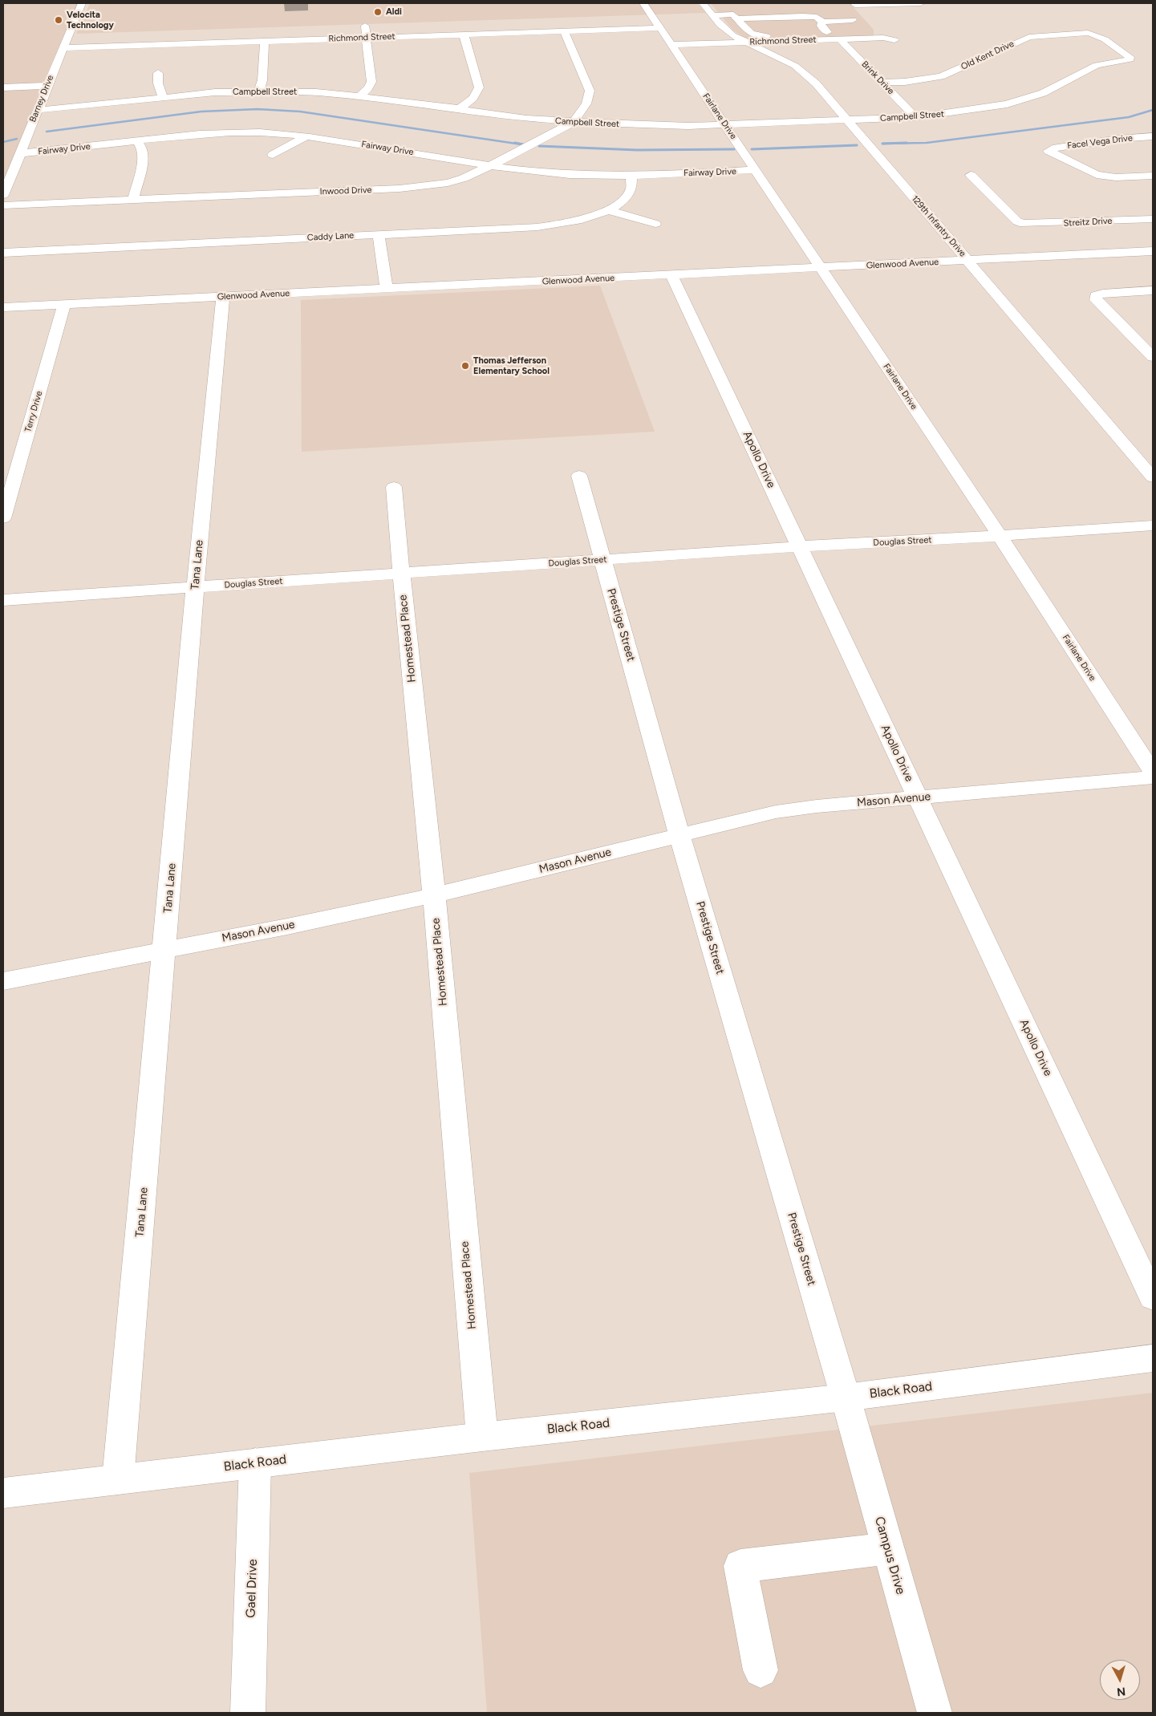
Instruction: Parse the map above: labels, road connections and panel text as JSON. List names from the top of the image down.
{
  "streets": {
    "street": [
      "Richmond Street",
      "Old Kent Drive",
      "Brink Drive",
      "Campbell Street",
      "Barney Drive",
      "Fairlane Drive",
      "Facel Vega Drive",
      "Fairway Drive",
      "Inwood Drive",
      "Streitz Drive",
      "129th Infantry Drive",
      "Caddy Lane",
      "Glenwood Avenue",
      "Terry Drive",
      "Apollo Drive",
      "Douglas Street",
      "Tana Lane",
      "Prestige Street",
      "Homestead Place",
      "Mason Avenue",
      "Black Road",
      "Campus Drive",
      "Gael Drive"
    ]
  },
  "crossings": [
    ["Richmond Street", "Brink Drive"],
    ["Richmond Street", "Barney Drive"],
    ["Richmond Street", "Fairlane Drive"],
    ["Richmond Street", "Inwood Drive"],
    ["Richmond Street", "129th Infantry Drive"],
    ["Old Kent Drive", "Brink Drive"],
    ["Old Kent Drive", "Campbell Street"],
    ["Brink Drive", "Campbell Street"],
    ["Campbell Street", "Barney Drive"],
    ["Campbell Street", "Fairlane Drive"],
    ["Campbell Street", "Inwood Drive"],
    ["Campbell Street", "129th Infantry Drive"],
    ["Barney Drive", "Fairway Drive"],
    ["Fairlane Drive", "Fairway Drive"],
    ["Fairlane Drive", "Glenwood Avenue"],
    ["Fairlane Drive", "Douglas Street"],
    ["Fairway Drive", "Inwood Drive"],
    ["Fairway Drive", "Caddy Lane"],
    ["129th Infantry Drive", "Glenwood Avenue"],
    ["Glenwood Avenue", "Terry Drive"],
    ["Glenwood Avenue", "Apollo Drive"],
    ["Glenwood Avenue", "Tana Lane"],
    ["Apollo Drive", "Douglas Street"],
    ["Apollo Drive", "Mason Avenue"],
    ["Douglas Street", "Tana Lane"],
    ["Douglas Street", "Prestige Street"],
    ["Douglas Street", "Homestead Place"],
    ["Tana Lane", "Mason Avenue"],
    ["Tana Lane", "Black Road"],
    ["Prestige Street", "Mason Avenue"],
    ["Prestige Street", "Black Road"],
    ["Prestige Street", "Campus Drive"],
    ["Homestead Place", "Mason Avenue"],
    ["Homestead Place", "Black Road"],
    ["Black Road", "Campus Drive"],
    ["Black Road", "Gael Drive"]
  ],
  "places": ["Aldi", "Velocita Technology", "Thomas Jefferson Elementary School"],
  "north": "bottom"
}
